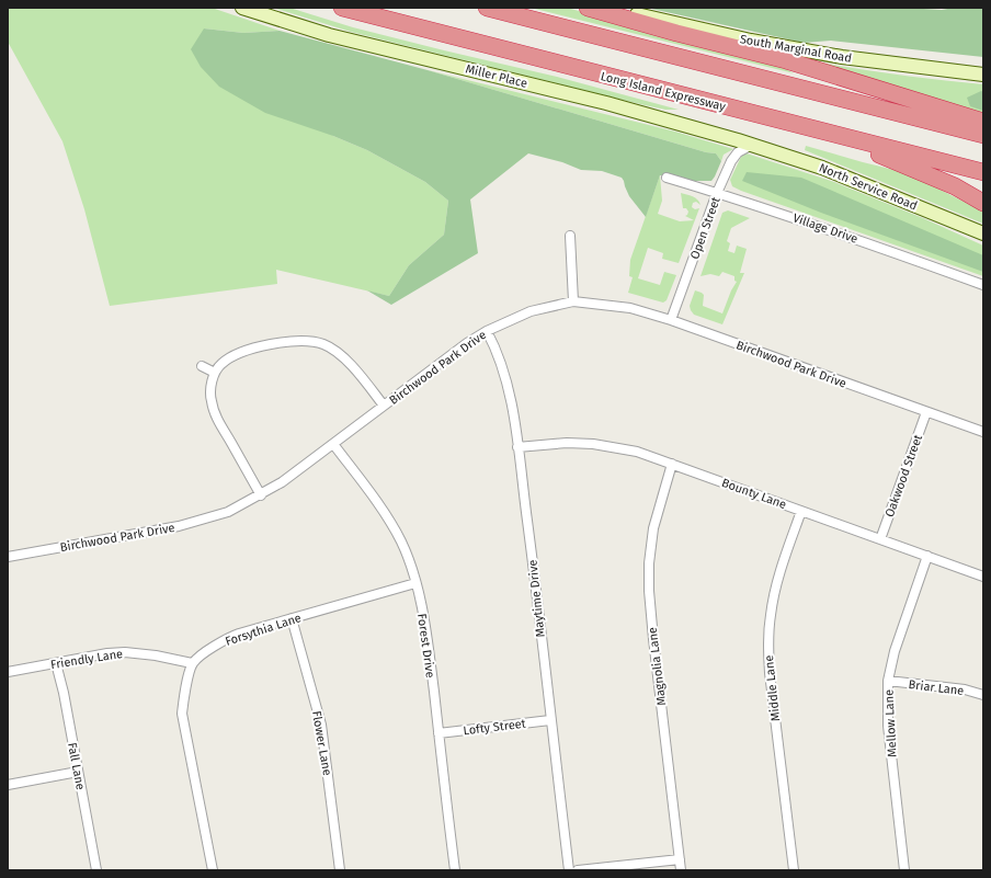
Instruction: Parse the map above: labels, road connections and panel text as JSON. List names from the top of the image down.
{
  "streets": {
    "highway": ["Long Island Expressway"],
    "main road": ["South Marginal Road", "Miller Place", "North Service Road"],
    "street": [
      "Open Street",
      "Village Drive",
      "Birchwood Park Drive",
      "Oakwood Street",
      "Bounty Lane",
      "Maytime Drive",
      "Forsythia Lane",
      "Forest Drive",
      "Friendly Lane",
      "Magnolia Lane",
      "Briar Lane",
      "Middle Lane",
      "Mellow Lane",
      "Lofty Street",
      "Flower Lane",
      "Fall Lane"
    ]
  },
  "crossings": [
    ["Miller Place", "North Service Road"],
    ["Miller Place", "Open Street"],
    ["North Service Road", "Open Street"],
    ["Open Street", "Village Drive"],
    ["Open Street", "Birchwood Park Drive"],
    ["Birchwood Park Drive", "Oakwood Street"],
    ["Birchwood Park Drive", "Maytime Drive"],
    ["Birchwood Park Drive", "Forest Drive"],
    ["Oakwood Street", "Bounty Lane"],
    ["Bounty Lane", "Maytime Drive"],
    ["Bounty Lane", "Magnolia Lane"],
    ["Bounty Lane", "Middle Lane"],
    ["Bounty Lane", "Mellow Lane"],
    ["Maytime Drive", "Lofty Street"],
    ["Forsythia Lane", "Forest Drive"],
    ["Forsythia Lane", "Friendly Lane"],
    ["Forsythia Lane", "Flower Lane"],
    ["Forest Drive", "Lofty Street"],
    ["Friendly Lane", "Fall Lane"],
    ["Briar Lane", "Mellow Lane"]
  ]
}
